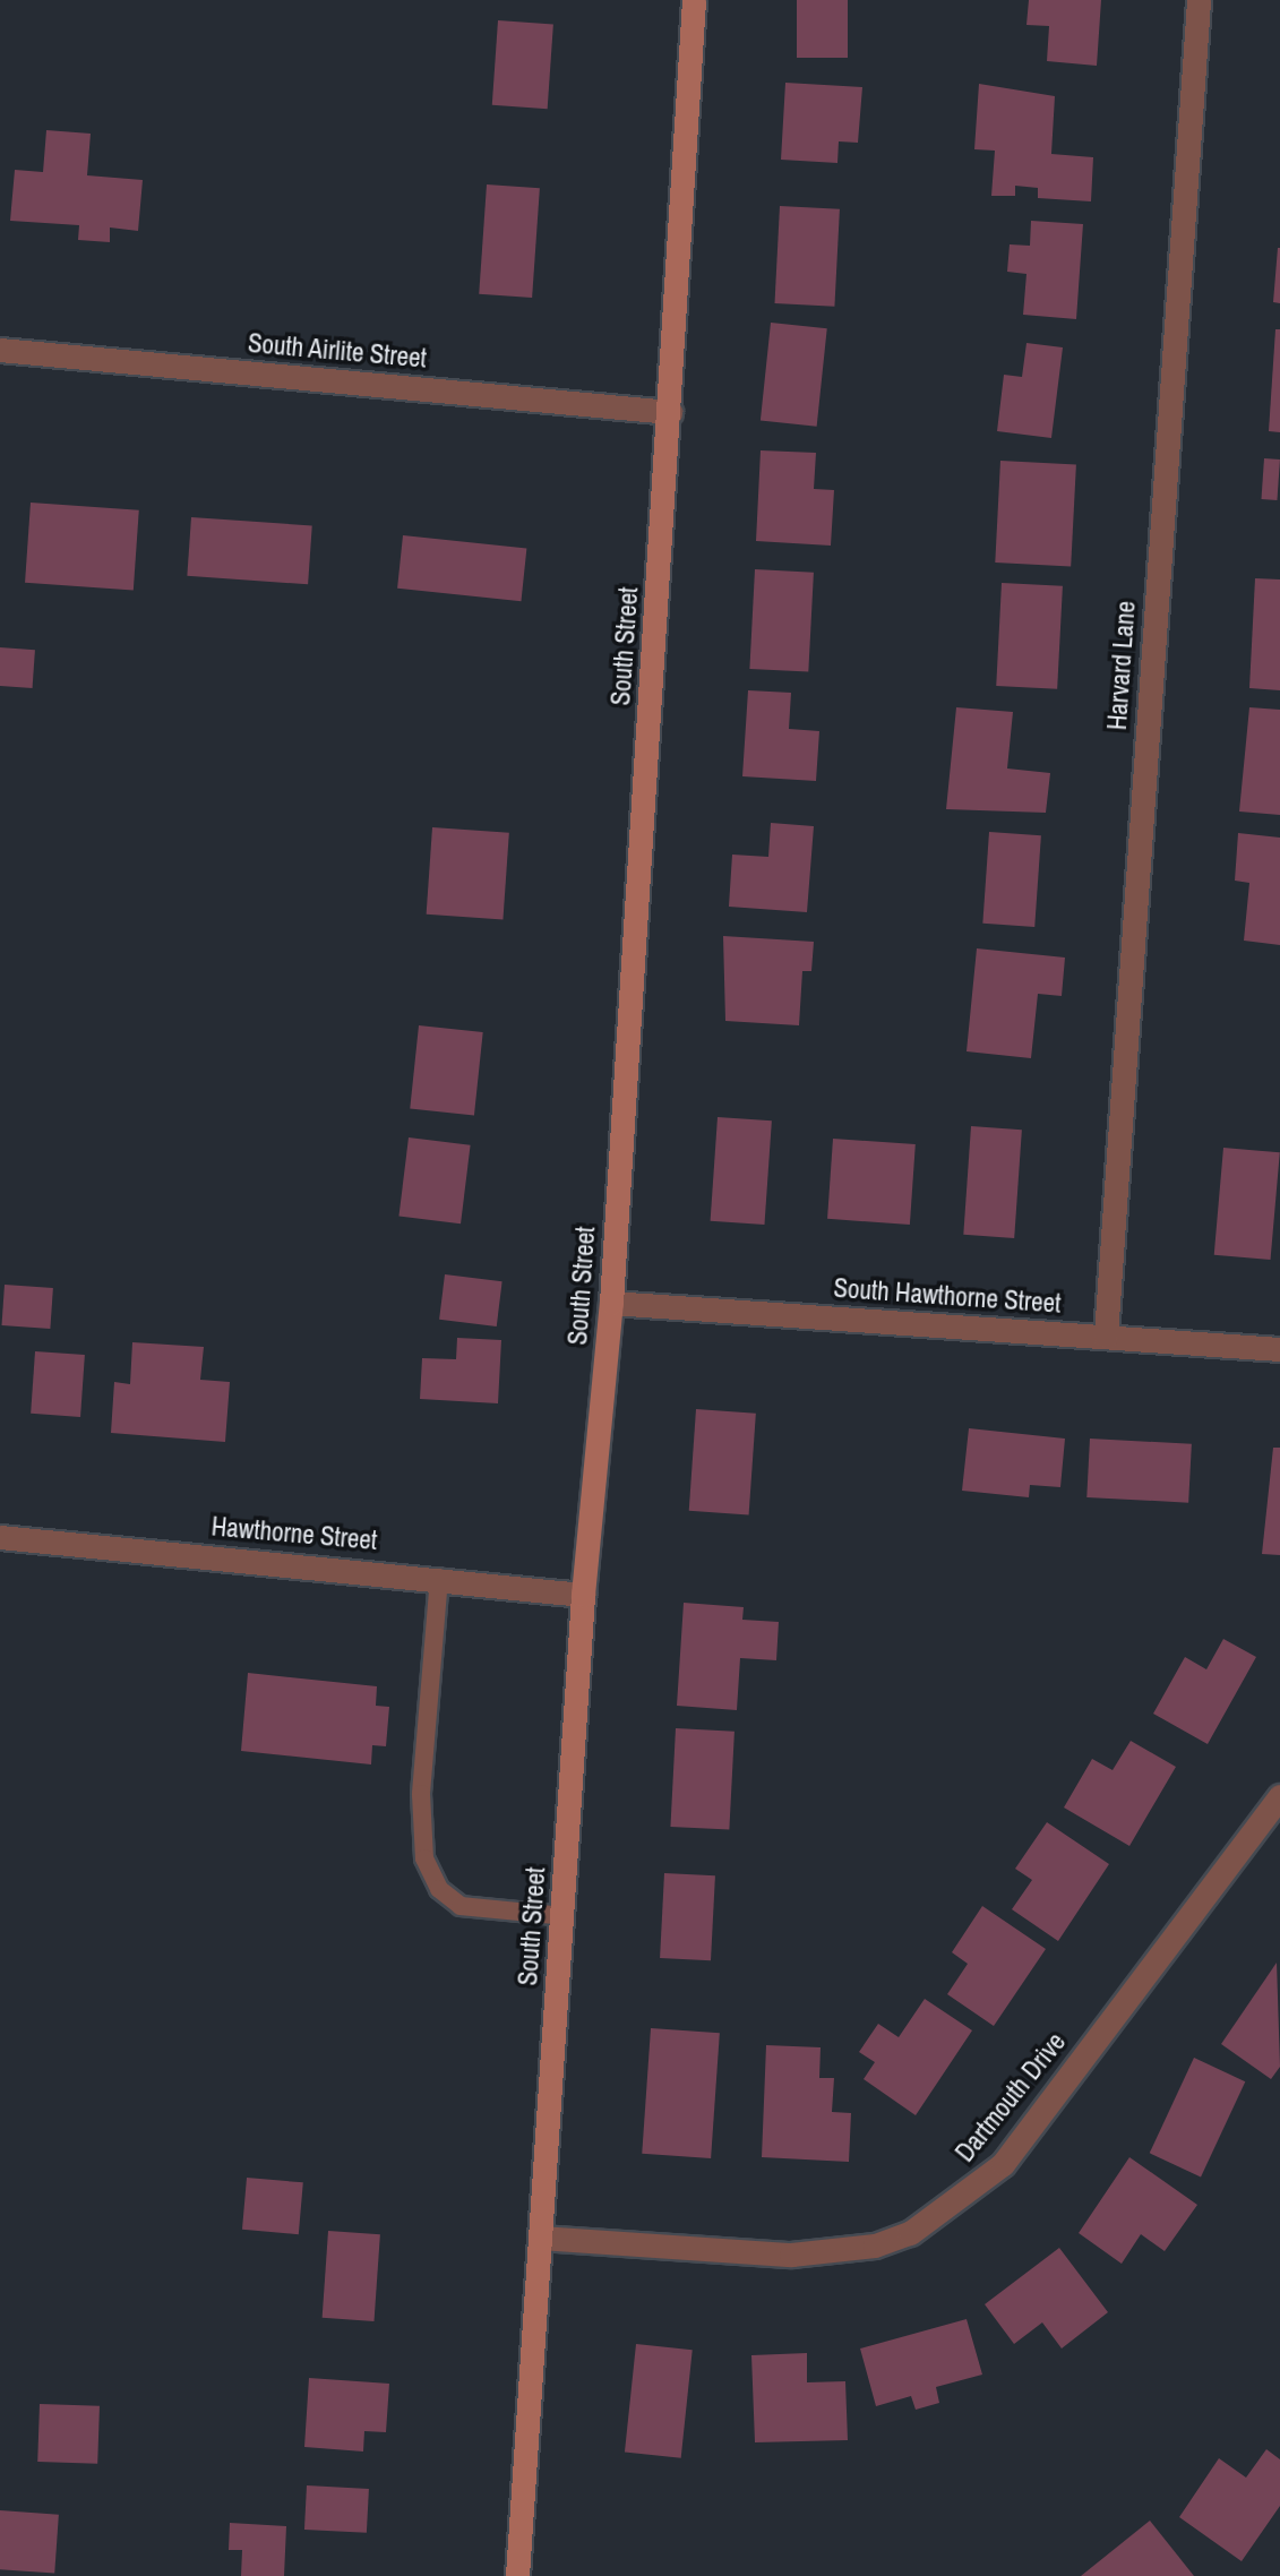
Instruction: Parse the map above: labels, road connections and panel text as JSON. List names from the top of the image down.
{
  "streets": {
    "street": [
      "South Airlite Street",
      "South Street",
      "Harvard Lane",
      "South Hawthorne Street",
      "Hawthorne Street",
      "Dartmouth Drive"
    ]
  },
  "crossings": [
    ["South Airlite Street", "South Street"],
    ["South Street", "South Hawthorne Street"],
    ["South Street", "Hawthorne Street"],
    ["South Street", "Dartmouth Drive"],
    ["Harvard Lane", "South Hawthorne Street"]
  ]
}
